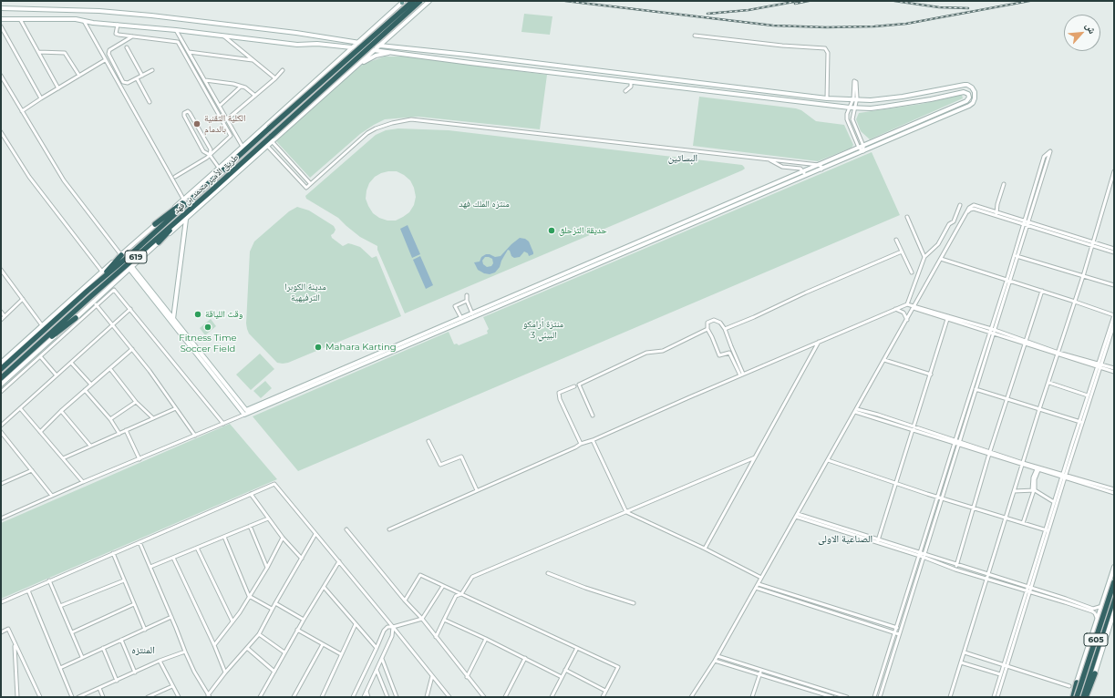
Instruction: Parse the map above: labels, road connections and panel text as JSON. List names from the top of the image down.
{
  "streets": {
    "highway": ["طريق الأمير محمد بن فهد", "619", "605"]
  },
  "districts": ["البساتين", "الصناعية الاولى", "المنتزه"],
  "parks": ["منتزه الملك فهد", "مدينة الكوبرا الترفيهية", "منتزة أرامكو البيئي 3"],
  "places": [
    "الكلية التقنية بالدمام",
    "حديقة التزحلق",
    "وقت اللياقة",
    "Fitness Time Soccer Field",
    "Mahara Karting"
  ],
  "north": "top right"
}
